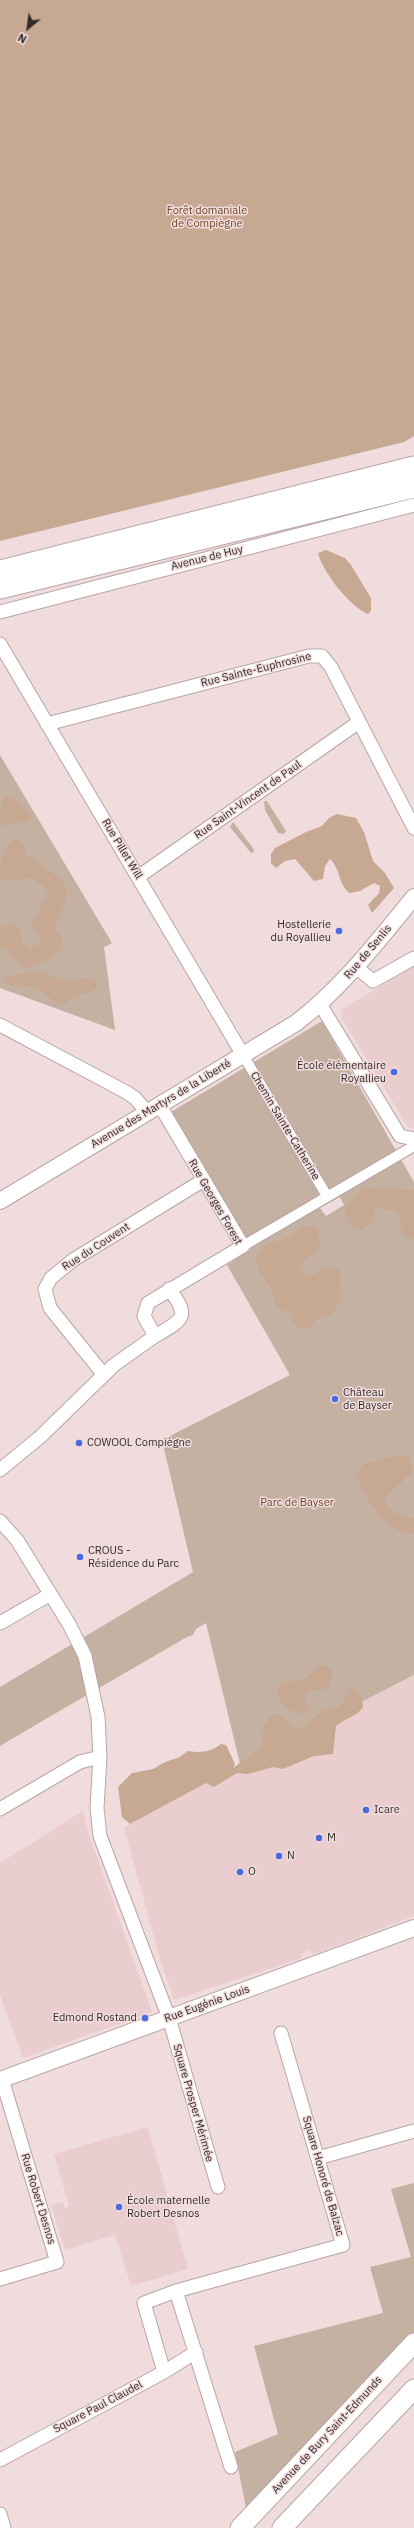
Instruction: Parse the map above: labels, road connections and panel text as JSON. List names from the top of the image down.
{
  "streets": {
    "main road": ["Avenue de Bury Saint-Edmunds"],
    "street": [
      "Avenue de Huy",
      "Rue Sainte-Euphrosine",
      "Rue Saint-Vincent de Paul",
      "Rue Pillet Will",
      "Rue de Senlis",
      "Avenue des Martyrs de la Liberté",
      "Chemin Sainte-Catherine",
      "Rue Georges Forest",
      "Rue du Couvent",
      "Rue Eugénie Louis",
      "Square Prosper Mérimée",
      "Square Honoré de Balzac",
      "Rue Robert Desnos",
      "Square Paul Claudel"
    ]
  },
  "crossings": [
    ["Rue Sainte-Euphrosine", "Rue Saint-Vincent de Paul"],
    ["Rue Sainte-Euphrosine", "Rue Pillet Will"],
    ["Rue Saint-Vincent de Paul", "Rue Pillet Will"],
    ["Rue Pillet Will", "Avenue des Martyrs de la Liberté"],
    ["Rue Pillet Will", "Chemin Sainte-Catherine"],
    ["Rue de Senlis", "Avenue des Martyrs de la Liberté"],
    ["Avenue des Martyrs de la Liberté", "Chemin Sainte-Catherine"],
    ["Avenue des Martyrs de la Liberté", "Rue Georges Forest"],
    ["Rue Georges Forest", "Rue du Couvent"],
    ["Rue Eugénie Louis", "Square Prosper Mérimée"],
    ["Rue Eugénie Louis", "Rue Robert Desnos"]
  ],
  "parks": ["Forêt domaniale de Compiègne", "Parc de Bayser"],
  "places": [
    "Hostellerie du Royallieu",
    "École élémentaire Royallieu",
    "Château de Bayser",
    "COWOOL Compiègne",
    "CROUS - Résidence du Parc",
    "Icare",
    "M",
    "N",
    "O",
    "Edmond Rostand",
    "École maternelle Robert Desnos"
  ],
  "north": "bottom left"
}
